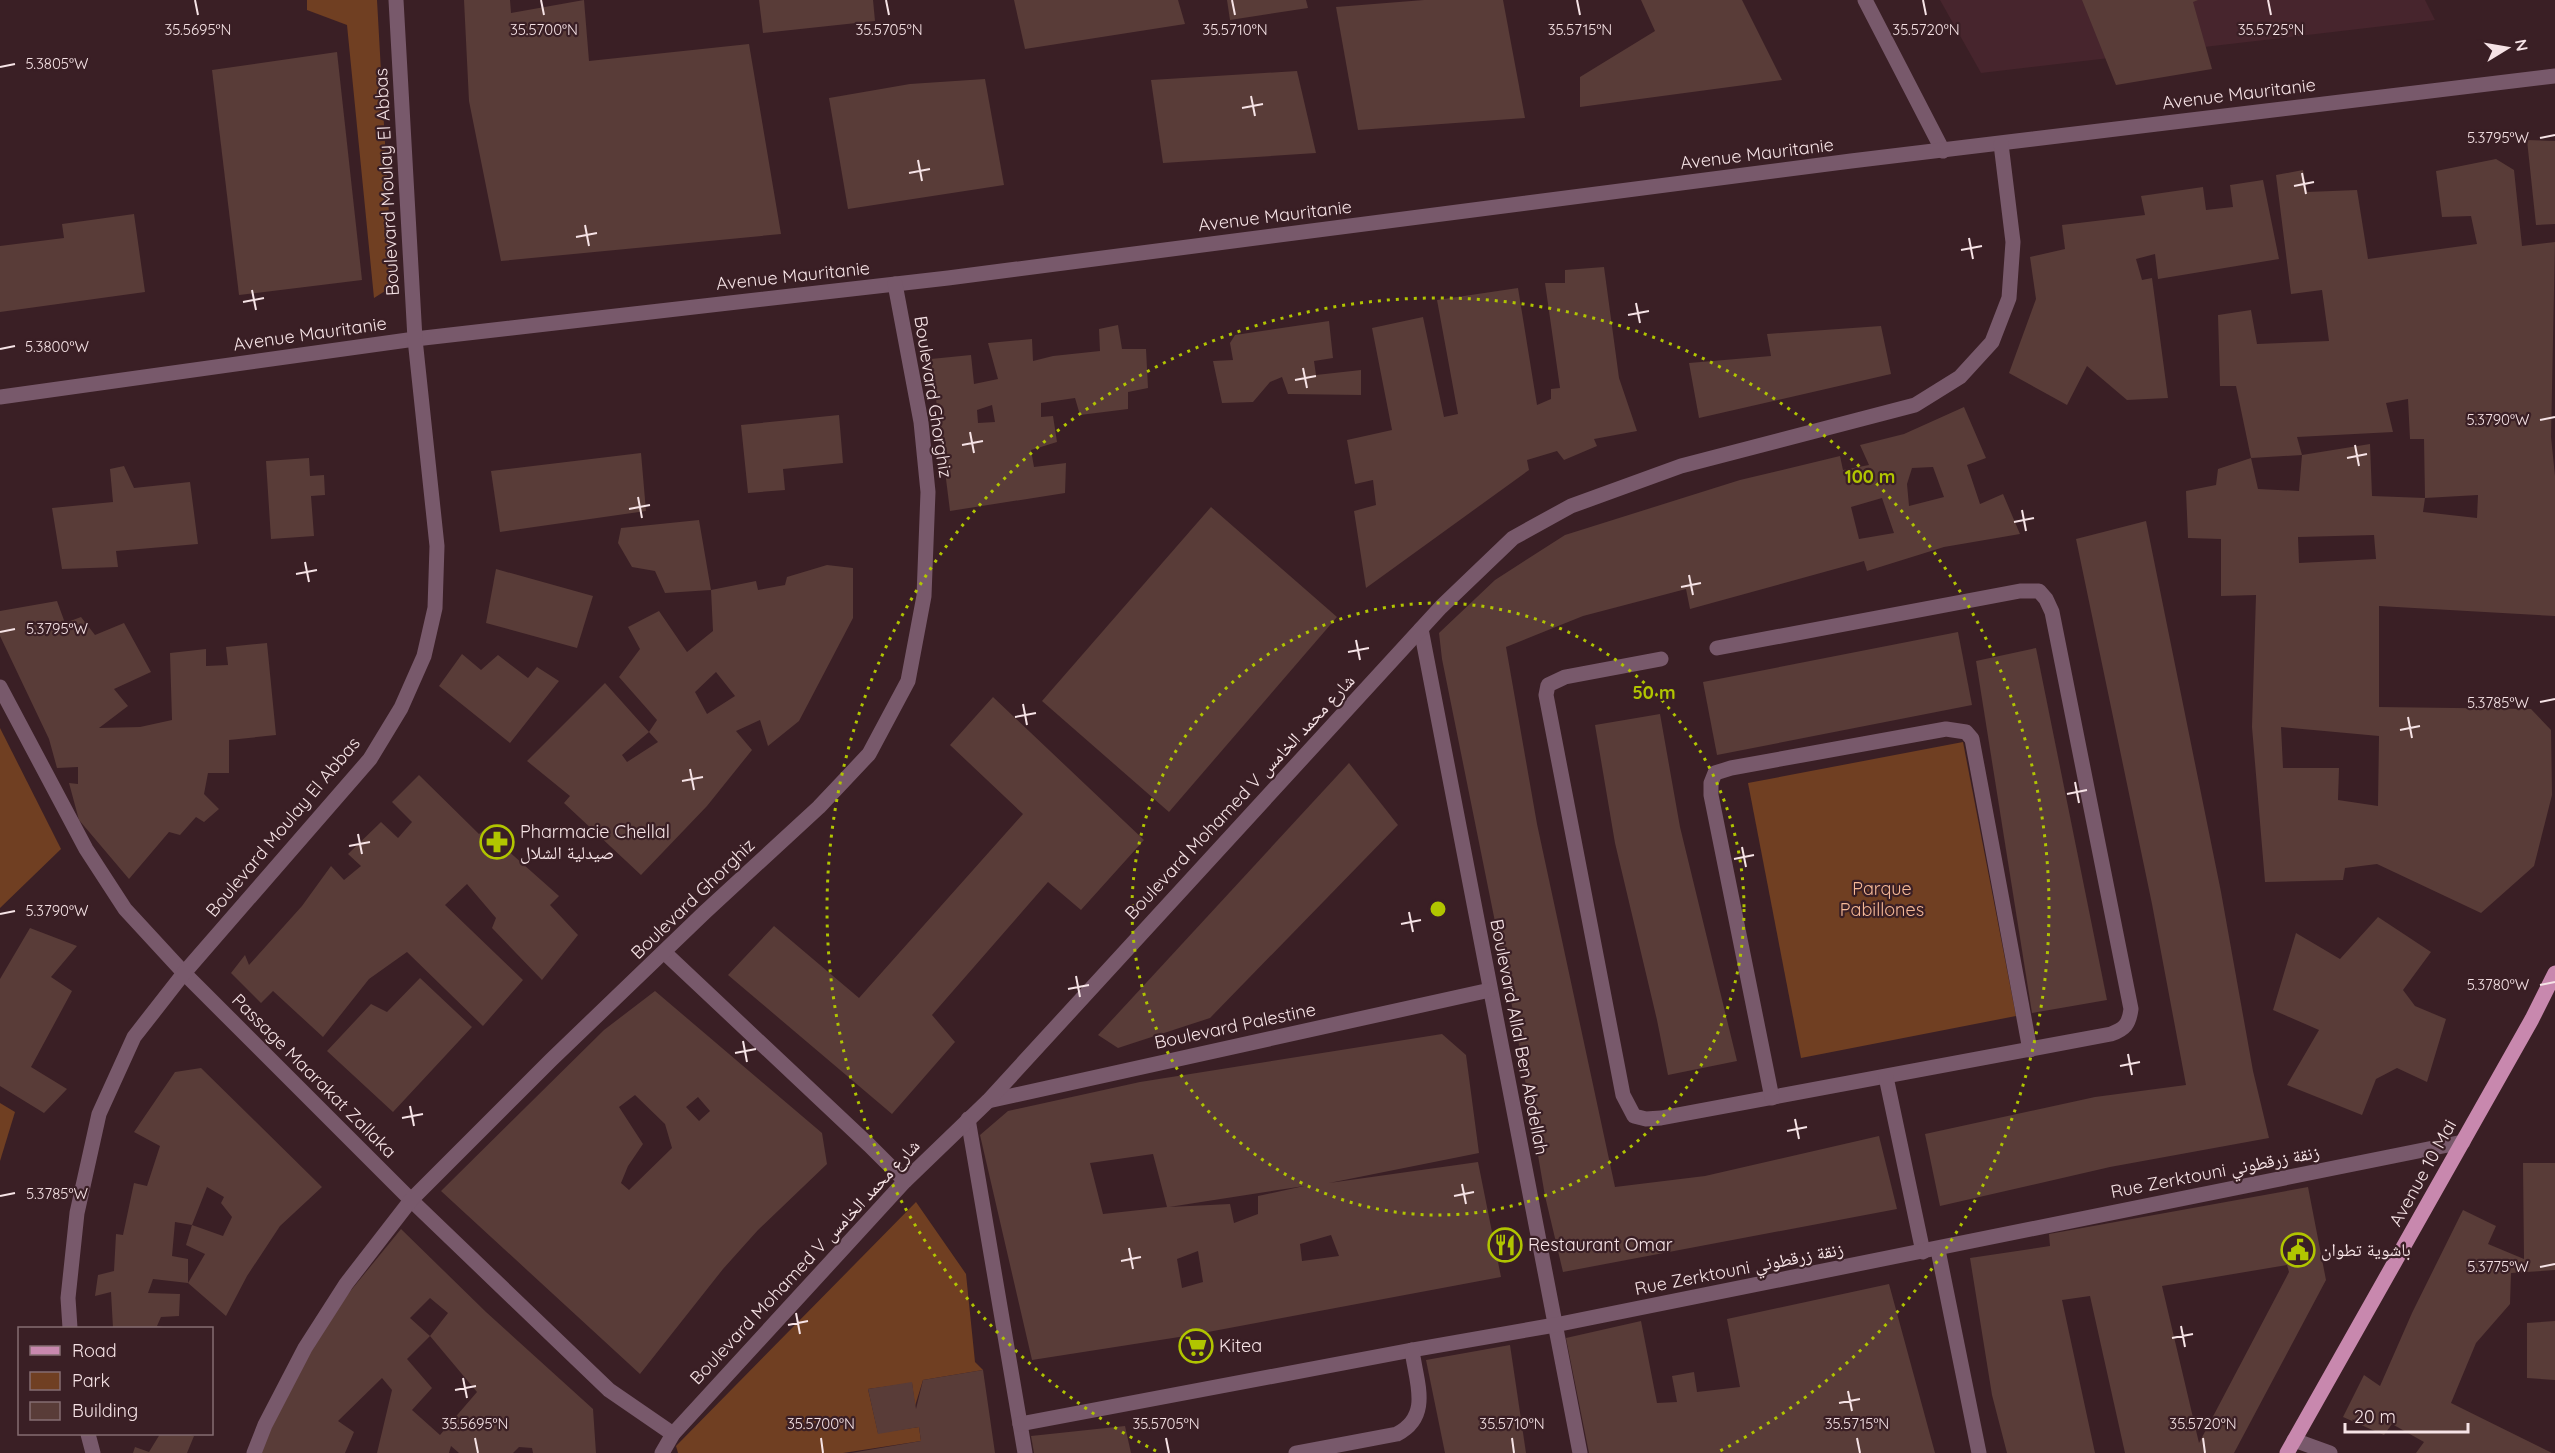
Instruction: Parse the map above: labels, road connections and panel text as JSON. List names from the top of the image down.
{
  "streets": {
    "main road": ["Avenue 10 Mai"],
    "street": [
      "Avenue Mauritanie",
      "Boulevard Moulay El Abbas",
      "Boulevard Ghorghiz",
      "Boulevard Mohamed V شارع محمد الخامس",
      "Boulevard Palestine",
      "Boulevard Allal Ben Abdellah",
      "Passage Maarakat Zallaka",
      "Rue Zerktouni زنقة زرقطوني"
    ]
  },
  "crossings": [
    ["Avenue Mauritanie", "Boulevard Moulay El Abbas"],
    ["Avenue Mauritanie", "Boulevard Ghorghiz"],
    ["Avenue Mauritanie", "Boulevard Mohamed V شارع محمد الخامس"],
    ["Boulevard Moulay El Abbas", "Passage Maarakat Zallaka"],
    ["Boulevard Ghorghiz", "Passage Maarakat Zallaka"],
    ["Boulevard Mohamed V شارع محمد الخامس", "Boulevard Palestine"],
    ["Boulevard Mohamed V شارع محمد الخامس", "Boulevard Allal Ben Abdellah"],
    ["Boulevard Mohamed V شارع محمد الخامس", "Passage Maarakat Zallaka"],
    ["Boulevard Palestine", "Boulevard Allal Ben Abdellah"],
    ["Boulevard Allal Ben Abdellah", "Rue Zerktouni زنقة زرقطوني"],
    ["Rue Zerktouni زنقة زرقطوني", "Avenue 10 Mai"]
  ],
  "parks": ["Parque Pabillones"],
  "places": {
    "pharmacy": ["Pharmacie Chellal صيدلية الشلال"],
    "restaurant": ["Restaurant Omar"],
    "public building": ["باشوية تطوان"],
    "supermarket": ["Kitea"]
  },
  "legend": ["Road", "Park", "Building"],
  "scale_bar": "20 m",
  "north": "right",
  "coordinates": [
    "35.5695°N",
    "35.5700°N",
    "35.5705°N",
    "35.5710°N",
    "35.5715°N",
    "35.5720°N",
    "35.5725°N",
    "5.3805°W",
    "5.3795°W",
    "5.3800°W",
    "5.3790°W",
    "5.3785°W",
    "5.3780°W",
    "5.3775°W"
  ],
  "rings": ["100 m", "50 m"]
}
